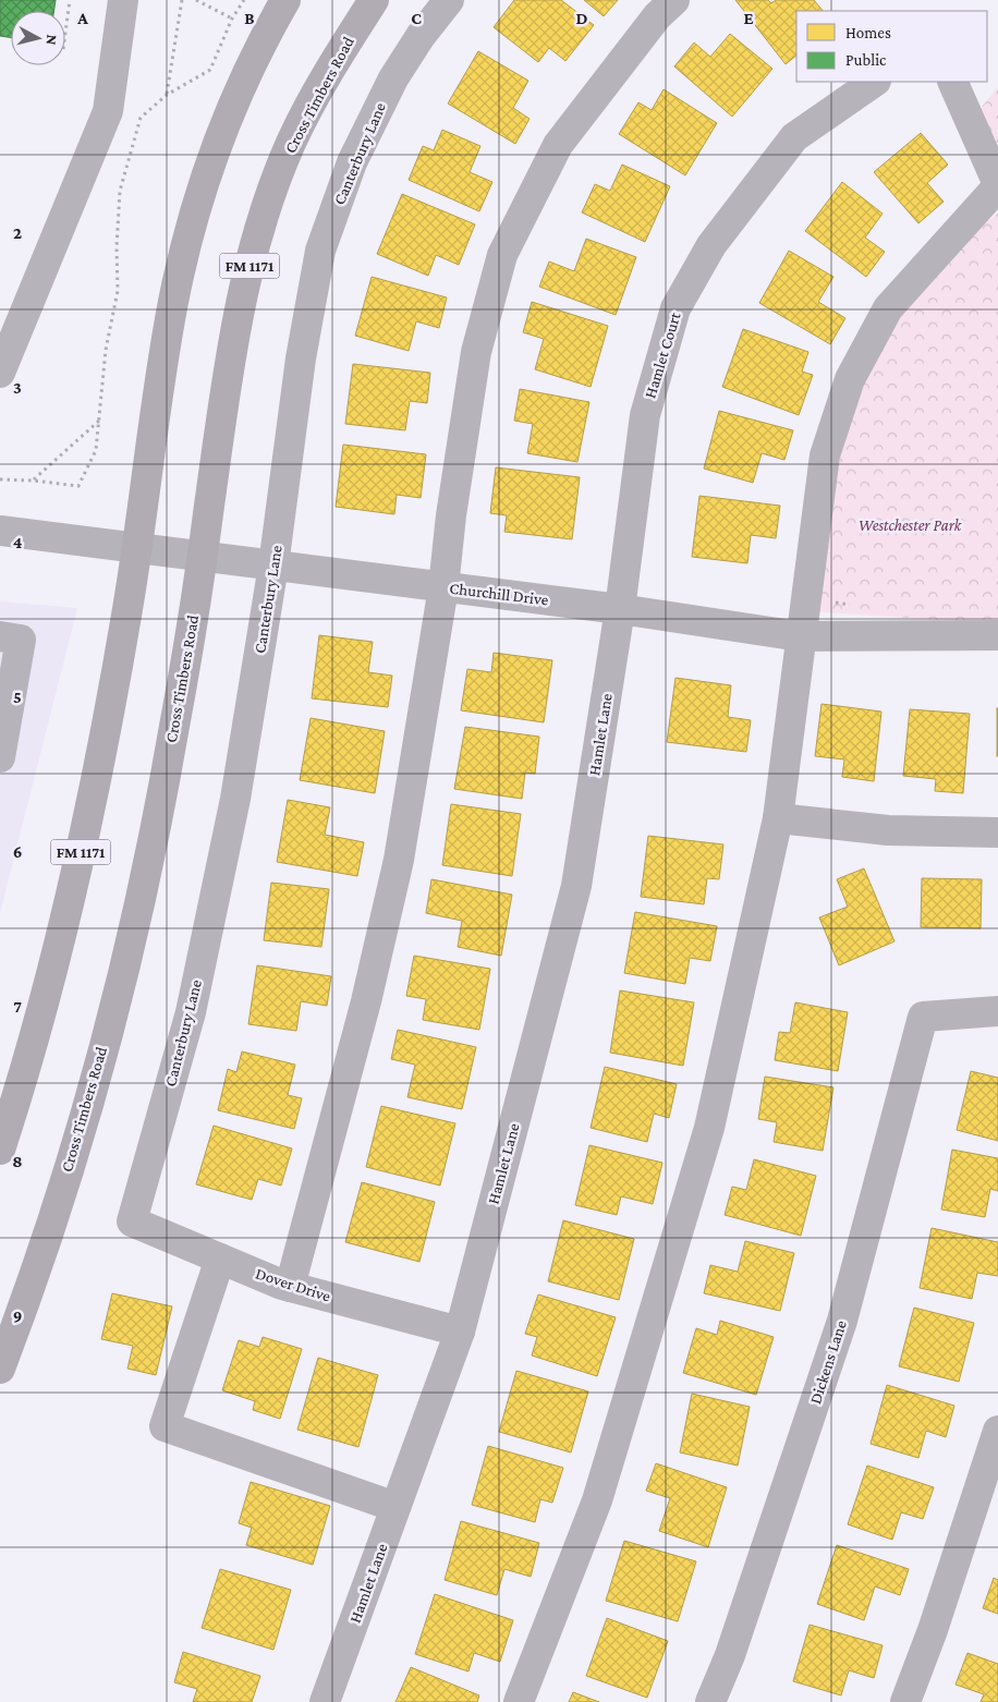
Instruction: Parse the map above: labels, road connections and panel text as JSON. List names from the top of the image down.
{
  "streets": {
    "main road": ["Cross Timbers Road", "FM 1171"],
    "street": [
      "Canterbury Lane",
      "Hamlet Court",
      "Churchill Drive",
      "Hamlet Lane",
      "Dover Drive",
      "Dickens Lane"
    ]
  },
  "crossings": [
    ["Cross Timbers Road", "Churchill Drive"],
    ["Canterbury Lane", "Churchill Drive"],
    ["Canterbury Lane", "Dover Drive"],
    ["FM 1171", "Churchill Drive"],
    ["Hamlet Court", "Churchill Drive"],
    ["Hamlet Court", "Hamlet Lane"],
    ["Churchill Drive", "Hamlet Lane"],
    ["Hamlet Lane", "Dover Drive"]
  ],
  "parks": ["Westchester Park"],
  "legend": ["Homes", "Public"],
  "north": "right",
  "grid": {
    "columns": [
      "A",
      "B",
      "C",
      "D",
      "E"
    ],
    "rows": [
      "2",
      "3",
      "4",
      "5",
      "6",
      "7",
      "8",
      "9"
    ]
  }
}
